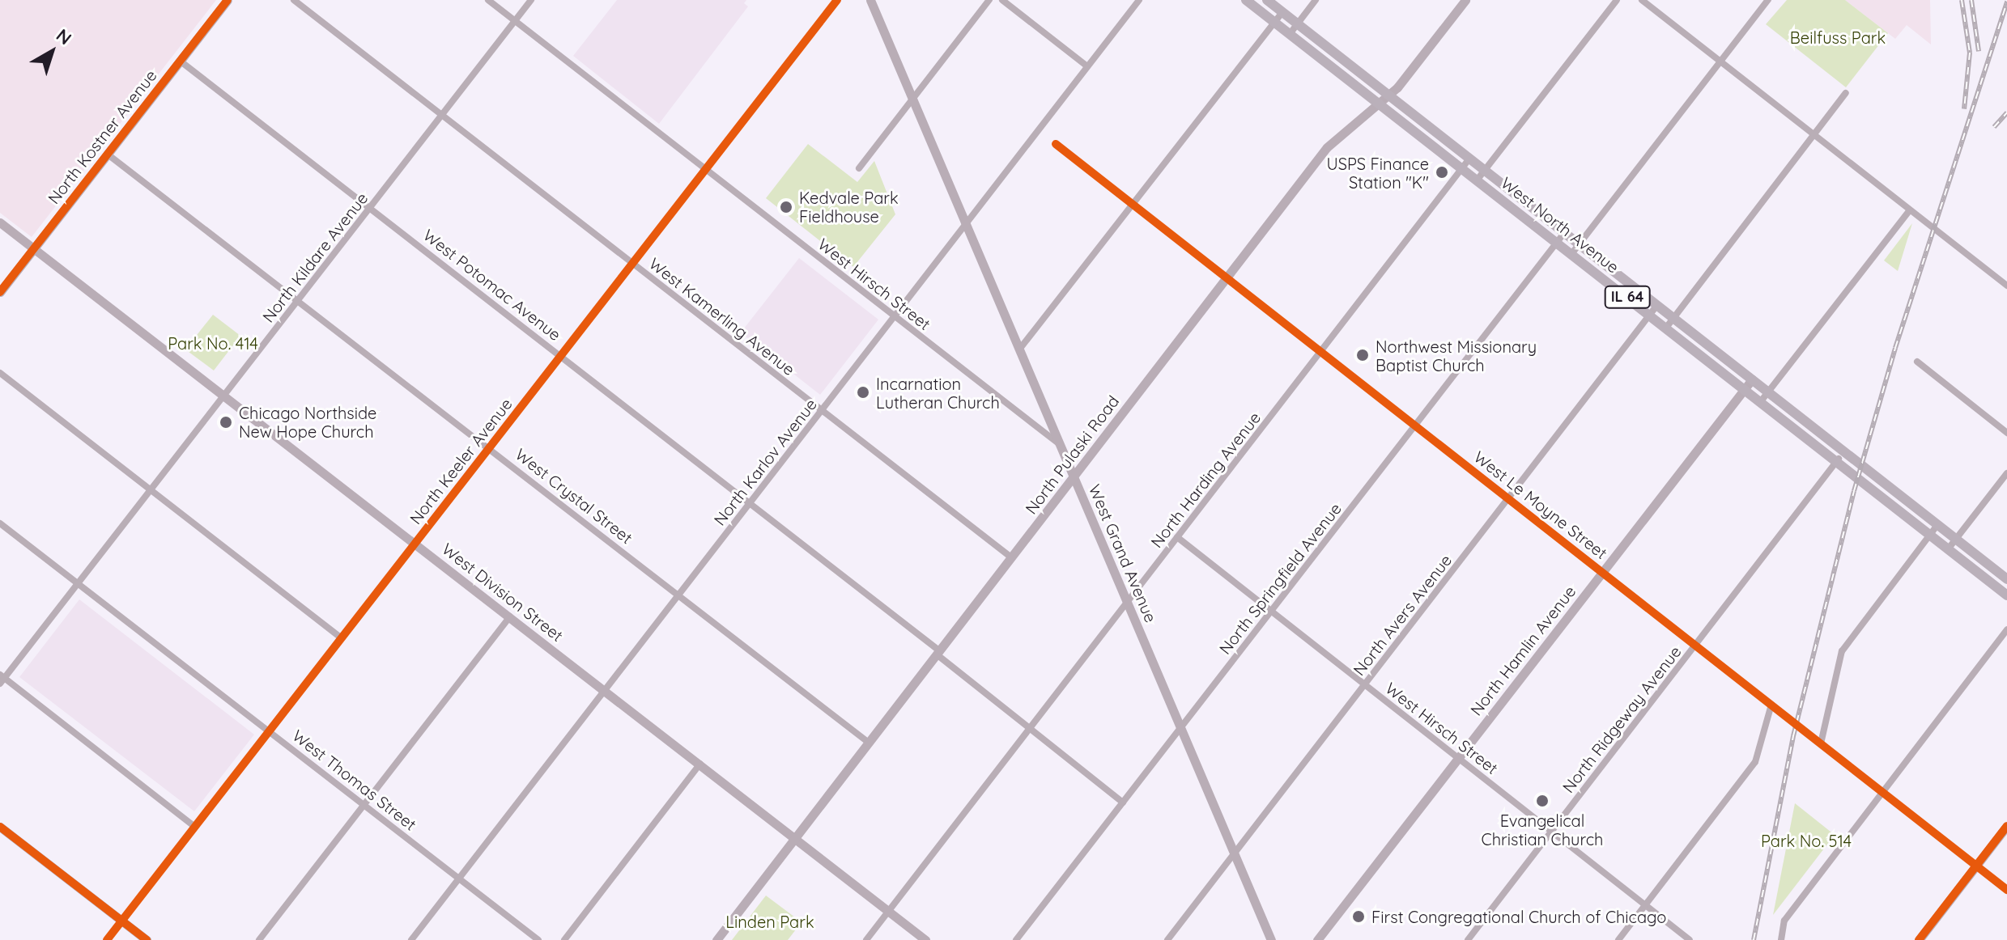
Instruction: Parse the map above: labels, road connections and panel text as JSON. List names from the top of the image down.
{
  "streets": {
    "main road": [
      "North Kostner Avenue",
      "West North Avenue",
      "IL 64",
      "North Pulaski Road",
      "West Grand Avenue",
      "West Division Street",
      "North Hamlin Avenue"
    ],
    "street": [
      "North Kildare Avenue",
      "West Hirsch Street",
      "West Potomac Avenue",
      "West Kamerling Avenue",
      "North Keeler Avenue",
      "North Karlov Avenue",
      "North Harding Avenue",
      "West Crystal Street",
      "West Le Moyne Street",
      "North Springfield Avenue",
      "North Avers Avenue",
      "North Ridgeway Avenue",
      "West Thomas Street"
    ]
  },
  "crossings": [
    ["North Kostner Avenue", "West Potomac Avenue"],
    ["North Kostner Avenue", "West Crystal Street"],
    ["North Kostner Avenue", "West Division Street"],
    ["West North Avenue", "North Pulaski Road"],
    ["West North Avenue", "North Harding Avenue"],
    ["West North Avenue", "North Springfield Avenue"],
    ["West North Avenue", "North Avers Avenue"],
    ["West North Avenue", "North Hamlin Avenue"],
    ["West North Avenue", "North Ridgeway Avenue"],
    ["North Kildare Avenue", "West Hirsch Street"],
    ["North Kildare Avenue", "West Potomac Avenue"],
    ["North Kildare Avenue", "West Kamerling Avenue"],
    ["North Kildare Avenue", "West Crystal Street"],
    ["North Kildare Avenue", "West Division Street"],
    ["North Kildare Avenue", "West Thomas Street"],
    ["West Hirsch Street", "North Keeler Avenue"],
    ["West Hirsch Street", "North Karlov Avenue"],
    ["West Hirsch Street", "North Harding Avenue"],
    ["West Hirsch Street", "West Grand Avenue"],
    ["West Hirsch Street", "North Springfield Avenue"],
    ["West Hirsch Street", "North Avers Avenue"],
    ["West Hirsch Street", "North Hamlin Avenue"],
    ["West Hirsch Street", "North Ridgeway Avenue"],
    ["West Potomac Avenue", "North Pulaski Road"],
    ["West Potomac Avenue", "North Keeler Avenue"],
    ["West Potomac Avenue", "North Karlov Avenue"],
    ["West Potomac Avenue", "North Harding Avenue"],
    ["West Potomac Avenue", "North Springfield Avenue"],
    ["West Kamerling Avenue", "North Pulaski Road"],
    ["West Kamerling Avenue", "North Keeler Avenue"],
    ["West Kamerling Avenue", "North Karlov Avenue"],
    ["North Pulaski Road", "West Crystal Street"],
    ["North Pulaski Road", "West Le Moyne Street"],
    ["North Pulaski Road", "West Grand Avenue"],
    ["North Pulaski Road", "West Division Street"],
    ["North Keeler Avenue", "West Crystal Street"],
    ["North Keeler Avenue", "West Division Street"],
    ["North Keeler Avenue", "West Thomas Street"],
    ["North Karlov Avenue", "West Crystal Street"],
    ["North Karlov Avenue", "West Grand Avenue"],
    ["North Karlov Avenue", "West Division Street"],
    ["North Karlov Avenue", "West Thomas Street"],
    ["North Harding Avenue", "West Le Moyne Street"],
    ["North Harding Avenue", "West Grand Avenue"],
    ["North Harding Avenue", "West Division Street"],
    ["West Le Moyne Street", "North Springfield Avenue"],
    ["West Le Moyne Street", "North Avers Avenue"],
    ["West Le Moyne Street", "North Hamlin Avenue"],
    ["West Le Moyne Street", "North Ridgeway Avenue"],
    ["West Grand Avenue", "North Springfield Avenue"],
    ["West Grand Avenue", "North Avers Avenue"]
  ],
  "parks": [
    "Beilfuss Park",
    "Park No. 414",
    "Park No. 514",
    "Linden Park"
  ],
  "places": [
    "USPS Finance Station \"K\"",
    "Kedvale Park Fieldhouse",
    "Northwest Missionary Baptist Church",
    "Incarnation Lutheran Church",
    "Chicago Northside New Hope Church",
    "Evangelical Christian Church",
    "First Congregational Church of Chicago"
  ],
  "north": "top right"
}
